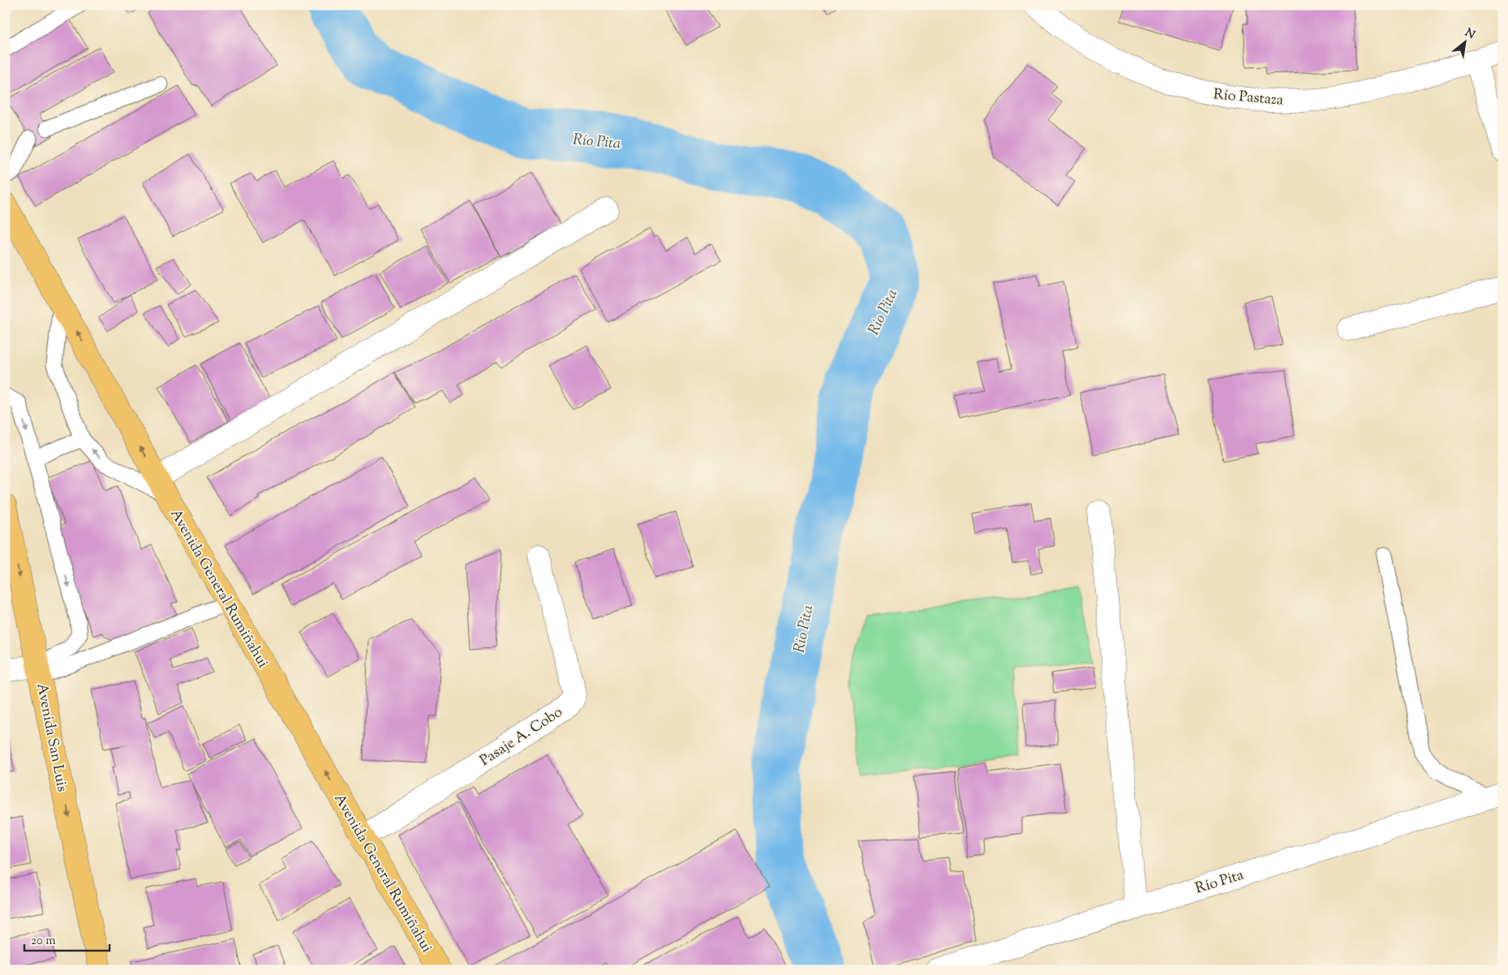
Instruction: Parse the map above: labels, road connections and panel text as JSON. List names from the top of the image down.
{
  "streets": {
    "highway": ["Avenida General Rumiñahui", "Avenida San Luis"],
    "street": ["Río Pastaza", "Pasaje A. Cobo", "Río Pita"]
  },
  "crossings": [
    ["Avenida General Rumiñahui", "Pasaje A. Cobo"]
  ],
  "one_way": ["Avenida General Rumiñahui", "Avenida San Luis"],
  "water": ["Río Pita"],
  "scale_bar": "20 m",
  "north": "top right"
}
